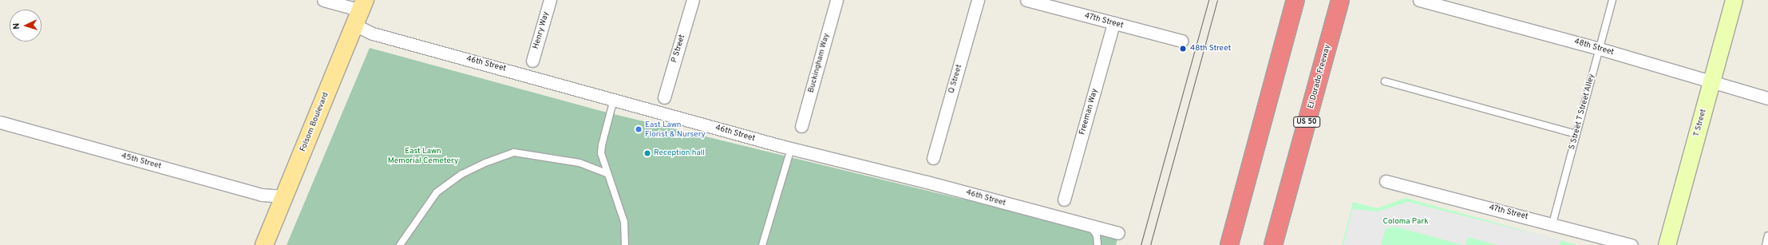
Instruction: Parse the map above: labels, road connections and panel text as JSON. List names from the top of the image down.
{
  "streets": {
    "highway": ["El Dorado Freeway", "US 50"],
    "main road": ["Folsom Boulevard"],
    "street": [
      "47th Street",
      "Henry Way",
      "48th Street",
      "P Street",
      "Buckingham Way",
      "46th Street",
      "Q Street",
      "Freeman Way",
      "T Street",
      "45th Street"
    ],
    "lane": ["S Street T Street Alley"]
  },
  "crossings": [
    ["47th Street", "Freeman Way"],
    ["47th Street", "S Street T Street Alley"],
    ["48th Street", "S Street T Street Alley"],
    ["48th Street", "T Street"],
    ["46th Street", "Folsom Boulevard"],
    ["Folsom Boulevard", "45th Street"]
  ],
  "parks": ["East Lawn Memorial Cemetery", "Coloma Park"],
  "places": ["48th Street", "East Lawn Florist & Nursery", "Reception hall"],
  "north": "left"
}
